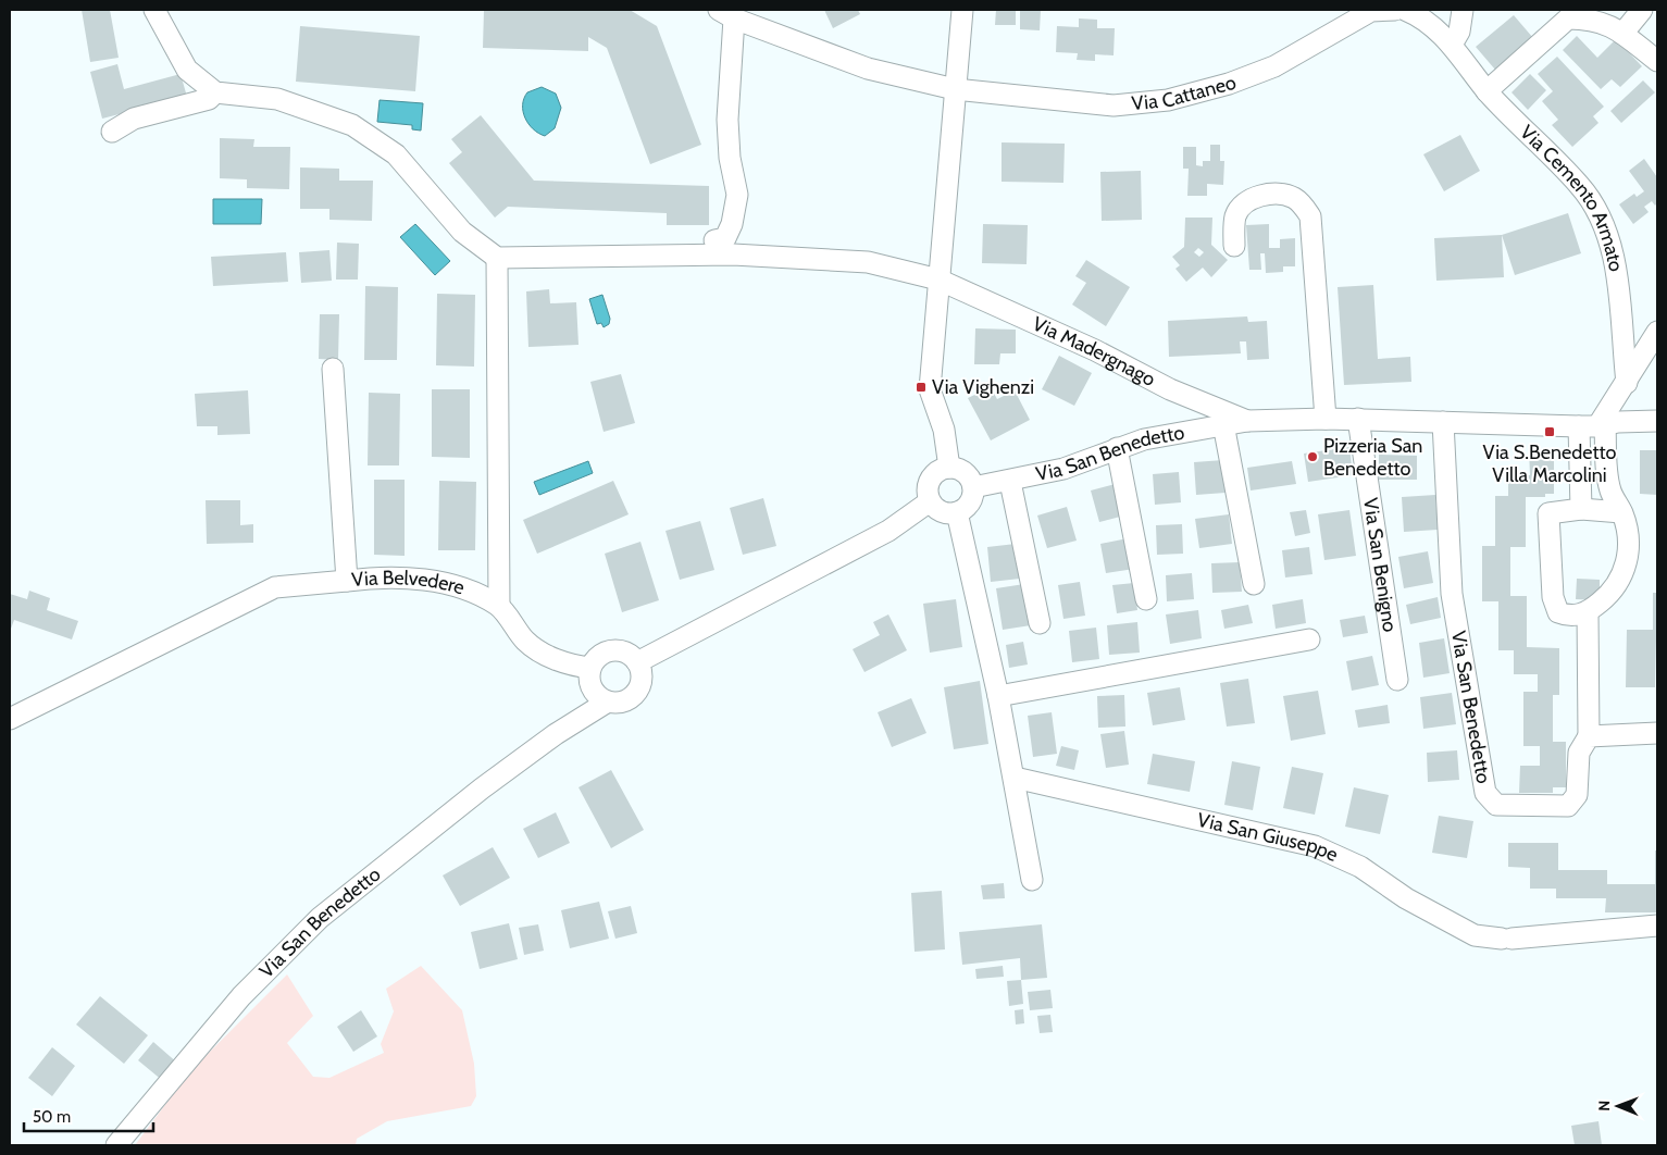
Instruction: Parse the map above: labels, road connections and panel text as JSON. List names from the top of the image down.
{
  "streets": {
    "street": [
      "Via Cattaneo",
      "Via Cemento Armato",
      "Via Madergnago",
      "Via San Benedetto",
      "Via San Benigno",
      "Via Belvedere",
      "Via San Giuseppe"
    ]
  },
  "crossings": [
    ["Via Madergnago", "Via San Benedetto"],
    ["Via San Benedetto", "Via San Benigno"],
    ["Via San Benedetto", "Via Belvedere"]
  ],
  "places": {
    "transit": ["Via Vighenzi", "Via S.Benedetto Villa Marcolini"],
    "other": ["Pizzeria San Benedetto"]
  },
  "scale_bar": "50 m",
  "north": "left"
}
